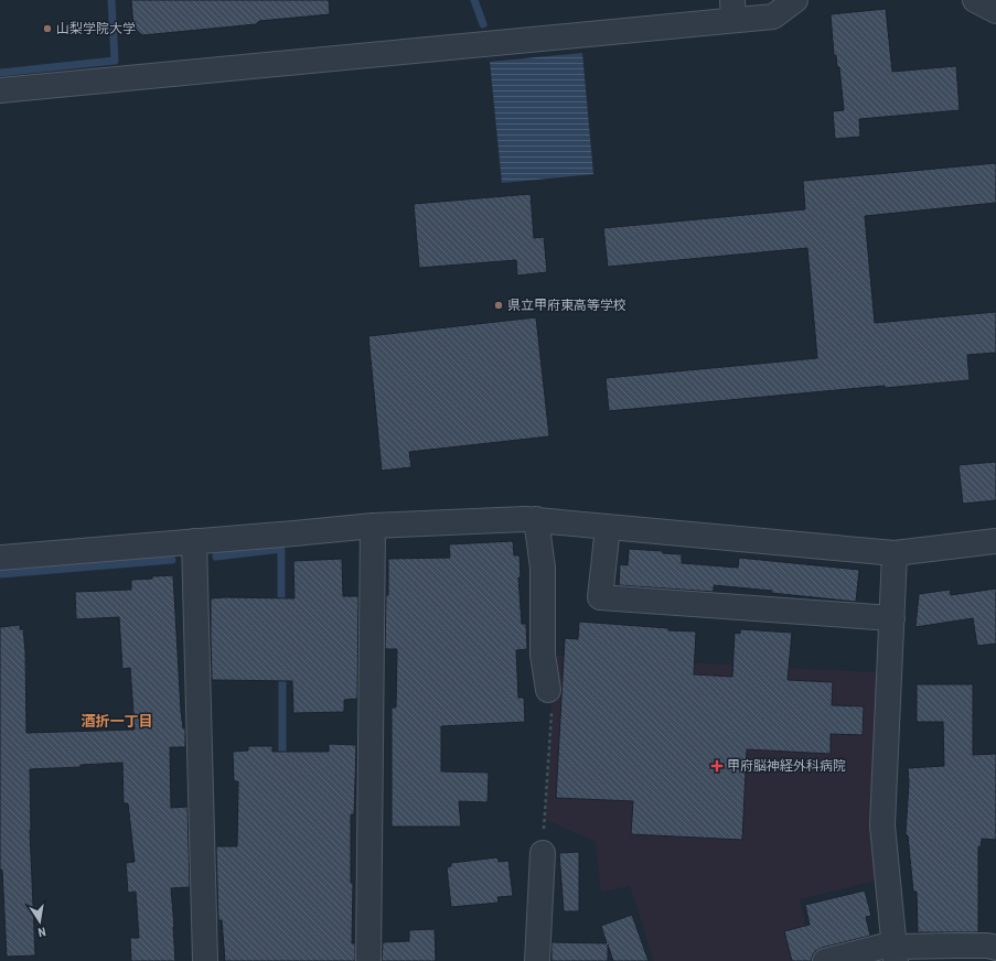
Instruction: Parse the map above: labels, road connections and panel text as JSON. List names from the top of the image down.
{
  "districts": ["酒折一丁目"],
  "places": {
    "other": ["山梨学院大学", "県立甲府東高等学校"],
    "health": ["甲府脳神経外科病院"]
  },
  "north": "bottom"
}
